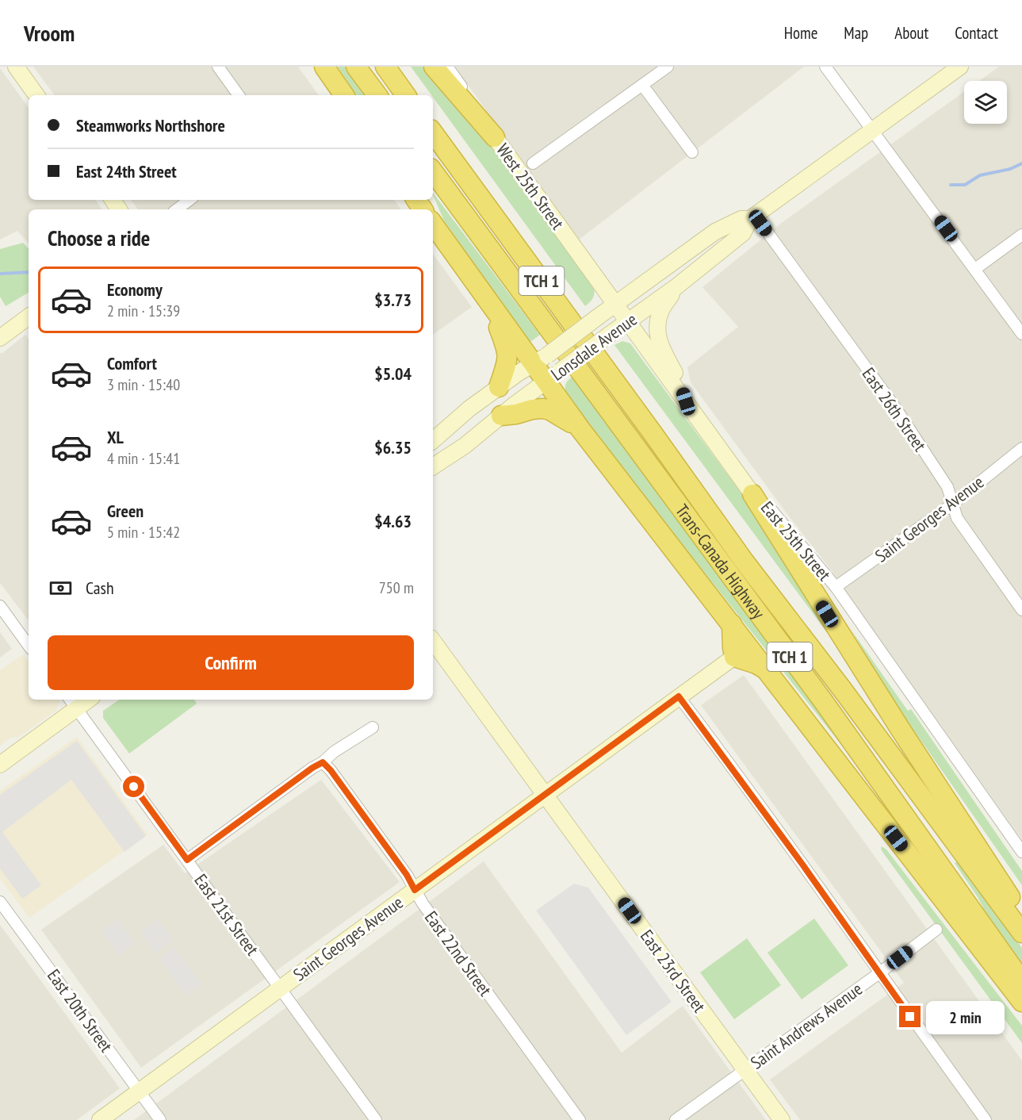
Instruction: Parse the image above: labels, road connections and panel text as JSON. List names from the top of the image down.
{
  "streets": {
    "highway": ["TCH 1", "Trans-Canada Highway"],
    "street": [
      "West 25th Street",
      "Lonsdale Avenue",
      "East 26th Street",
      "Saint Georges Avenue",
      "East 25th Street",
      "East 21st Street",
      "East 22nd Street",
      "East 23rd Street",
      "East 20th Street",
      "Saint Andrews Avenue"
    ]
  },
  "crossings": [
    ["West 25th Street", "Lonsdale Avenue"],
    ["West 25th Street", "East 25th Street"],
    ["Lonsdale Avenue", "East 26th Street"],
    ["Lonsdale Avenue", "East 25th Street"],
    ["East 26th Street", "Saint Georges Avenue"],
    ["Saint Georges Avenue", "East 25th Street"],
    ["Saint Georges Avenue", "East 21st Street"],
    ["Saint Georges Avenue", "East 22nd Street"],
    ["Saint Georges Avenue", "East 23rd Street"],
    ["Saint Georges Avenue", "East 20th Street"],
    ["East 23rd Street", "Saint Andrews Avenue"]
  ],
  "page": {
    "header": "Vroom",
    "nav": [
      "Home",
      "Map",
      "About",
      "Contact"
    ],
    "banner": ["Steamworks Northshore", "East 24th Street"],
    "heading": "Choose a ride",
    "list": [
      {
        "name": "Economy",
        "note": "2 min · 15:39",
        "value": "$3.73"
      },
      {
        "name": "Comfort",
        "note": "3 min · 15:40",
        "value": "$5.04"
      },
      {
        "name": "XL",
        "note": "4 min · 15:41",
        "value": "$6.35"
      },
      {
        "name": "Green",
        "note": "5 min · 15:42",
        "value": "$4.63"
      }
    ],
    "pay": ["Cash", "750 m"],
    "buttons": "Confirm",
    "bubble": "2 min"
  }
}
